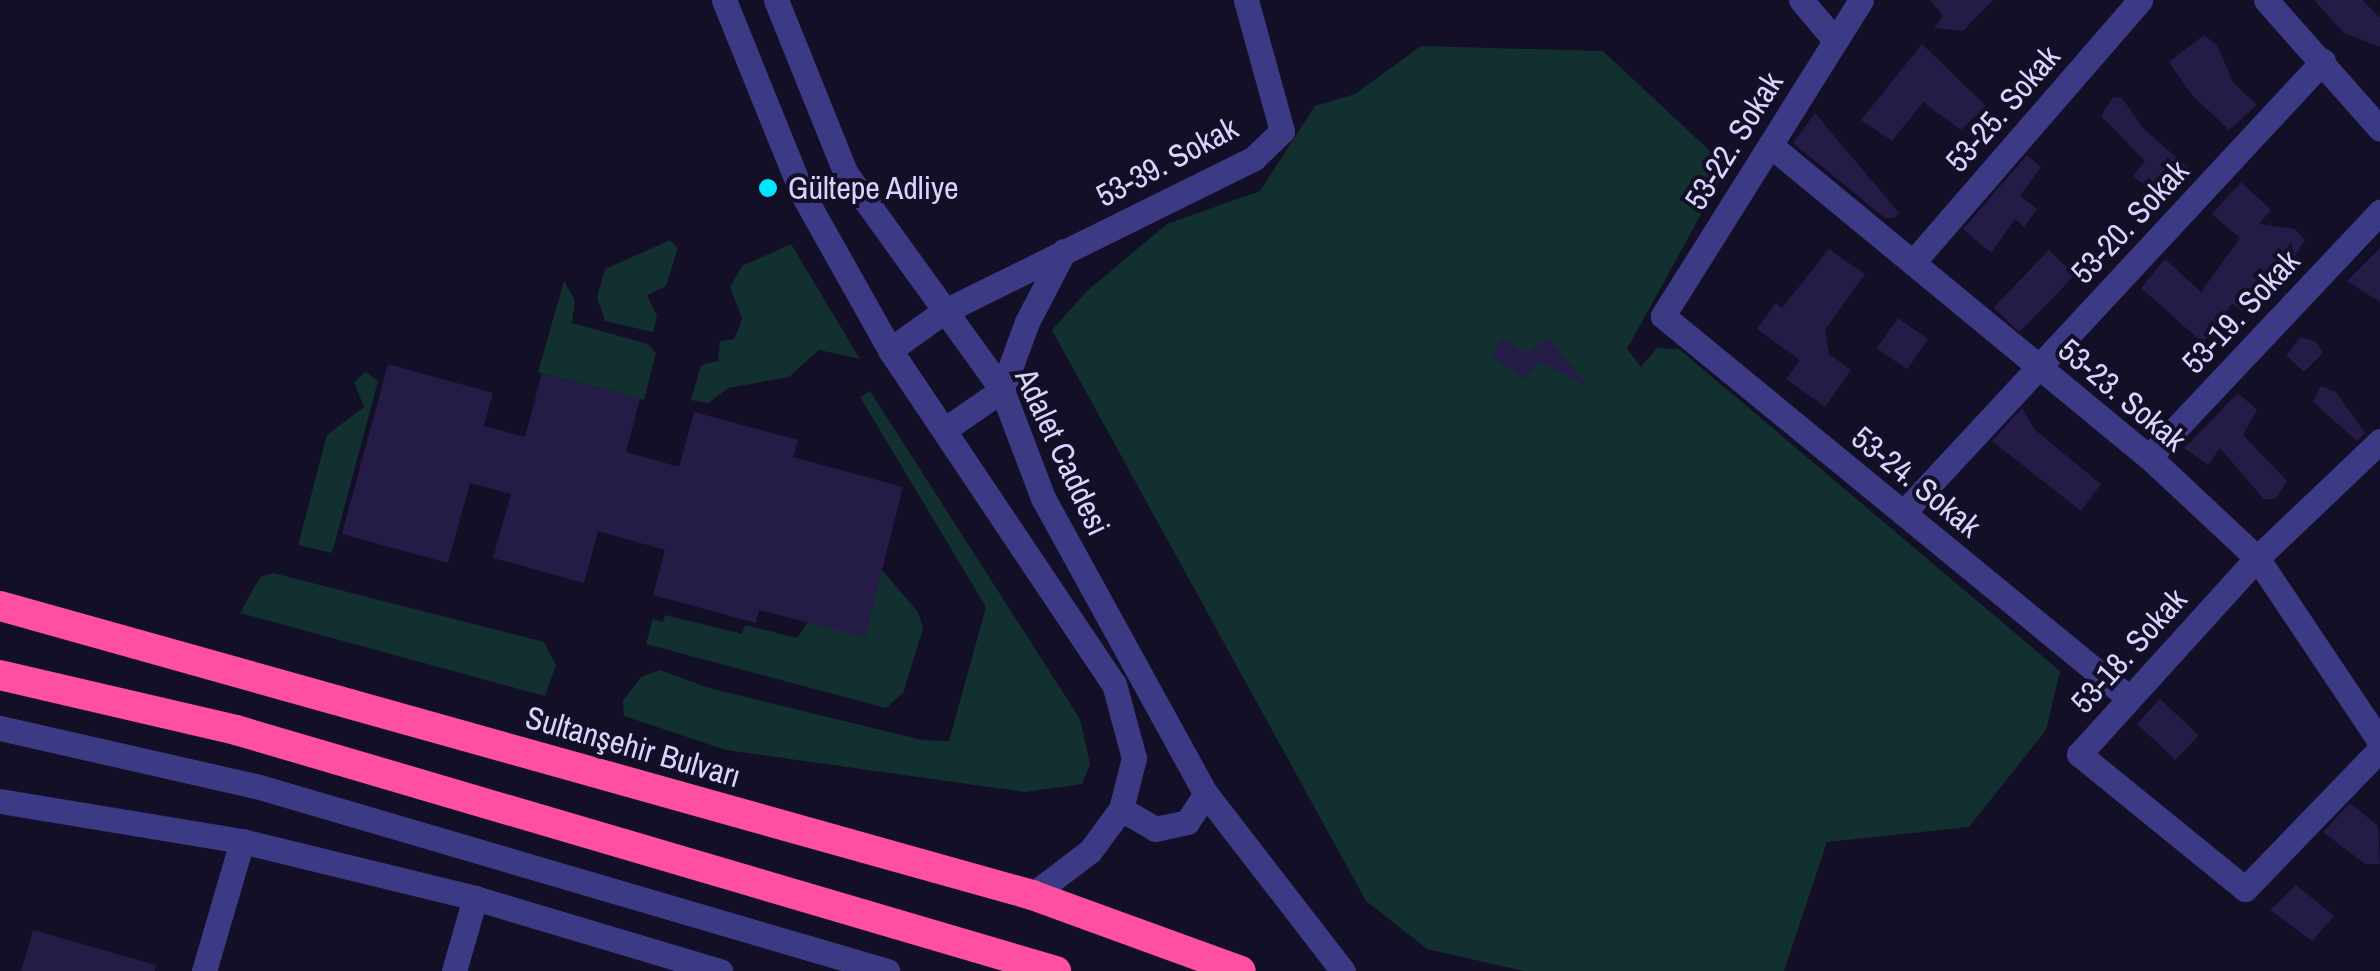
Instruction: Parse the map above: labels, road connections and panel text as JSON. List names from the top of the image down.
{
  "streets": {
    "highway": ["Sultanşehir Bulvarı"],
    "street": [
      "53-25. Sokak",
      "53-22. Sokak",
      "53-39. Sokak",
      "53-20. Sokak",
      "53-19. Sokak",
      "53-23. Sokak",
      "Adalet Caddesi",
      "53-24. Sokak",
      "53-18. Sokak"
    ]
  },
  "crossings": [
    ["53-25. Sokak", "53-23. Sokak"],
    ["53-22. Sokak", "53-23. Sokak"],
    ["53-22. Sokak", "53-24. Sokak"],
    ["53-39. Sokak", "Adalet Caddesi"],
    ["53-20. Sokak", "53-23. Sokak"],
    ["53-20. Sokak", "53-24. Sokak"],
    ["53-19. Sokak", "53-23. Sokak"],
    ["53-23. Sokak", "53-18. Sokak"],
    ["53-24. Sokak", "53-18. Sokak"]
  ],
  "places": ["Gültepe Adliye"]
}
